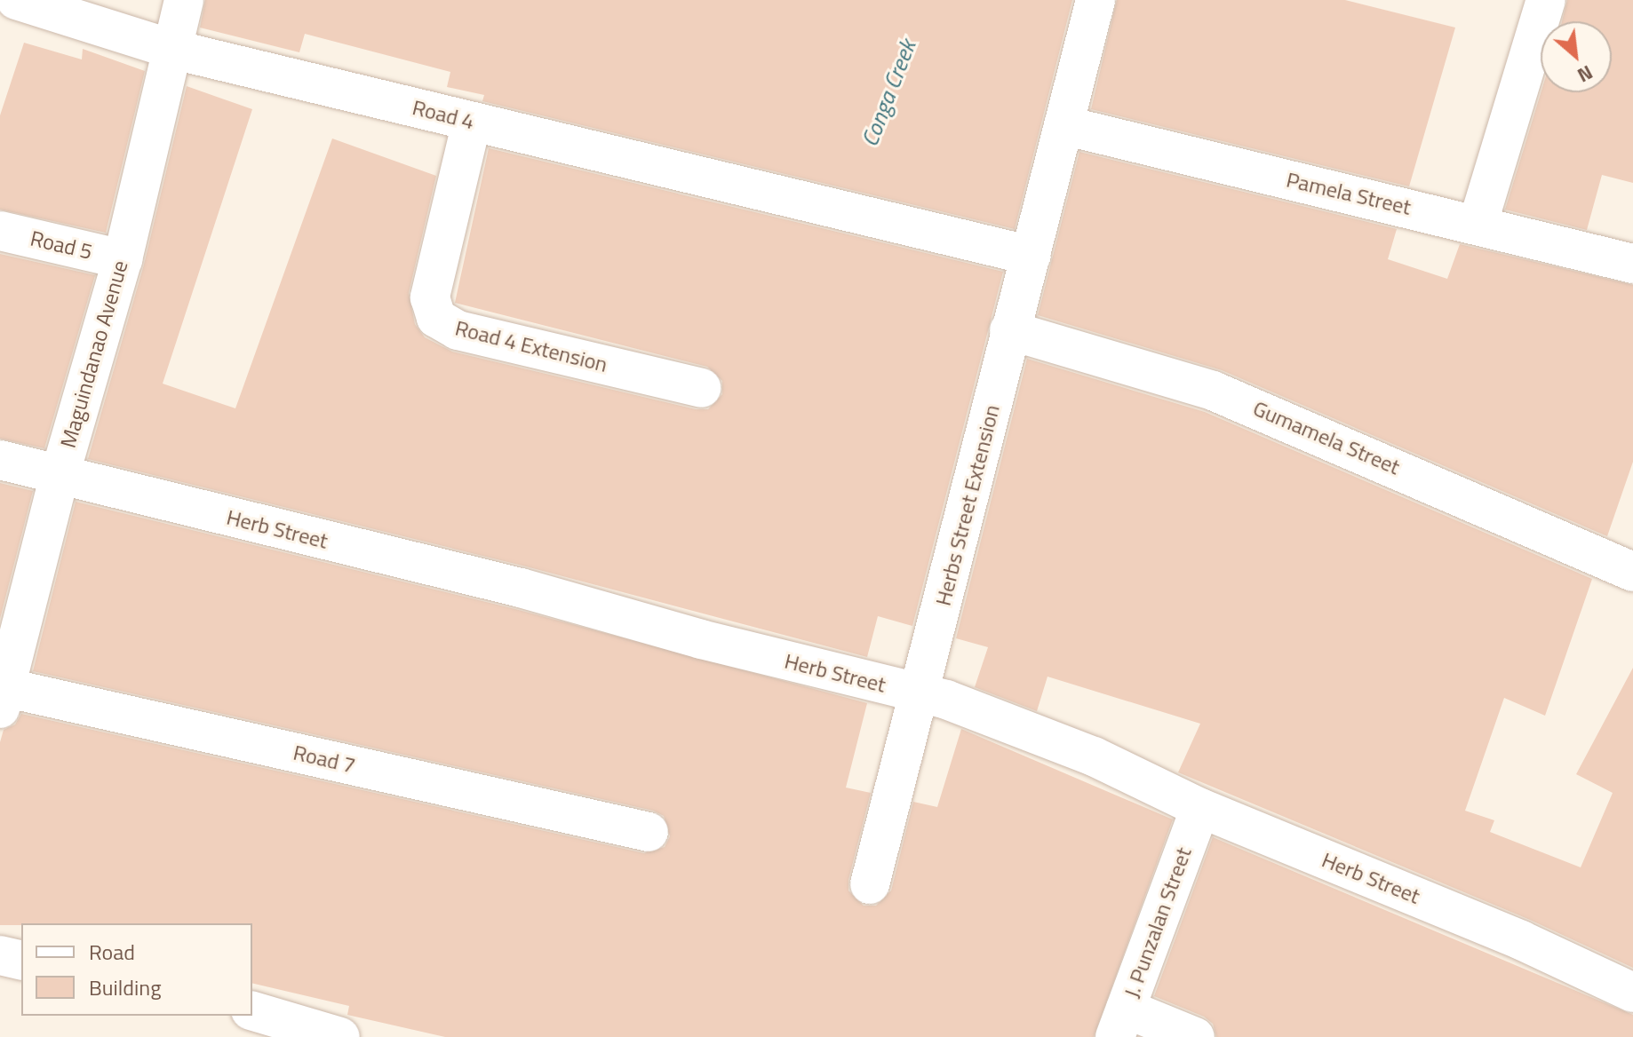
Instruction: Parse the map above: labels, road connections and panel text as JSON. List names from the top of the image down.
{
  "streets": {
    "street": [
      "Road 4",
      "Pamela Street",
      "Road 5",
      "Road 4 Extension",
      "Maguindanao Avenue",
      "Gumamela Street",
      "Herbs Street Extension",
      "Herb Street",
      "Road 7",
      "J. Punzalan Street"
    ]
  },
  "crossings": [
    ["Road 4", "Road 4 Extension"],
    ["Road 4", "Maguindanao Avenue"],
    ["Road 4", "Herbs Street Extension"],
    ["Pamela Street", "Herbs Street Extension"],
    ["Road 5", "Maguindanao Avenue"],
    ["Maguindanao Avenue", "Herb Street"],
    ["Maguindanao Avenue", "Road 7"],
    ["Gumamela Street", "Herbs Street Extension"],
    ["Herbs Street Extension", "Herb Street"],
    ["Herb Street", "J. Punzalan Street"]
  ],
  "water": ["Conga Creek"],
  "legend": ["Road", "Building"],
  "north": "bottom right"
}
